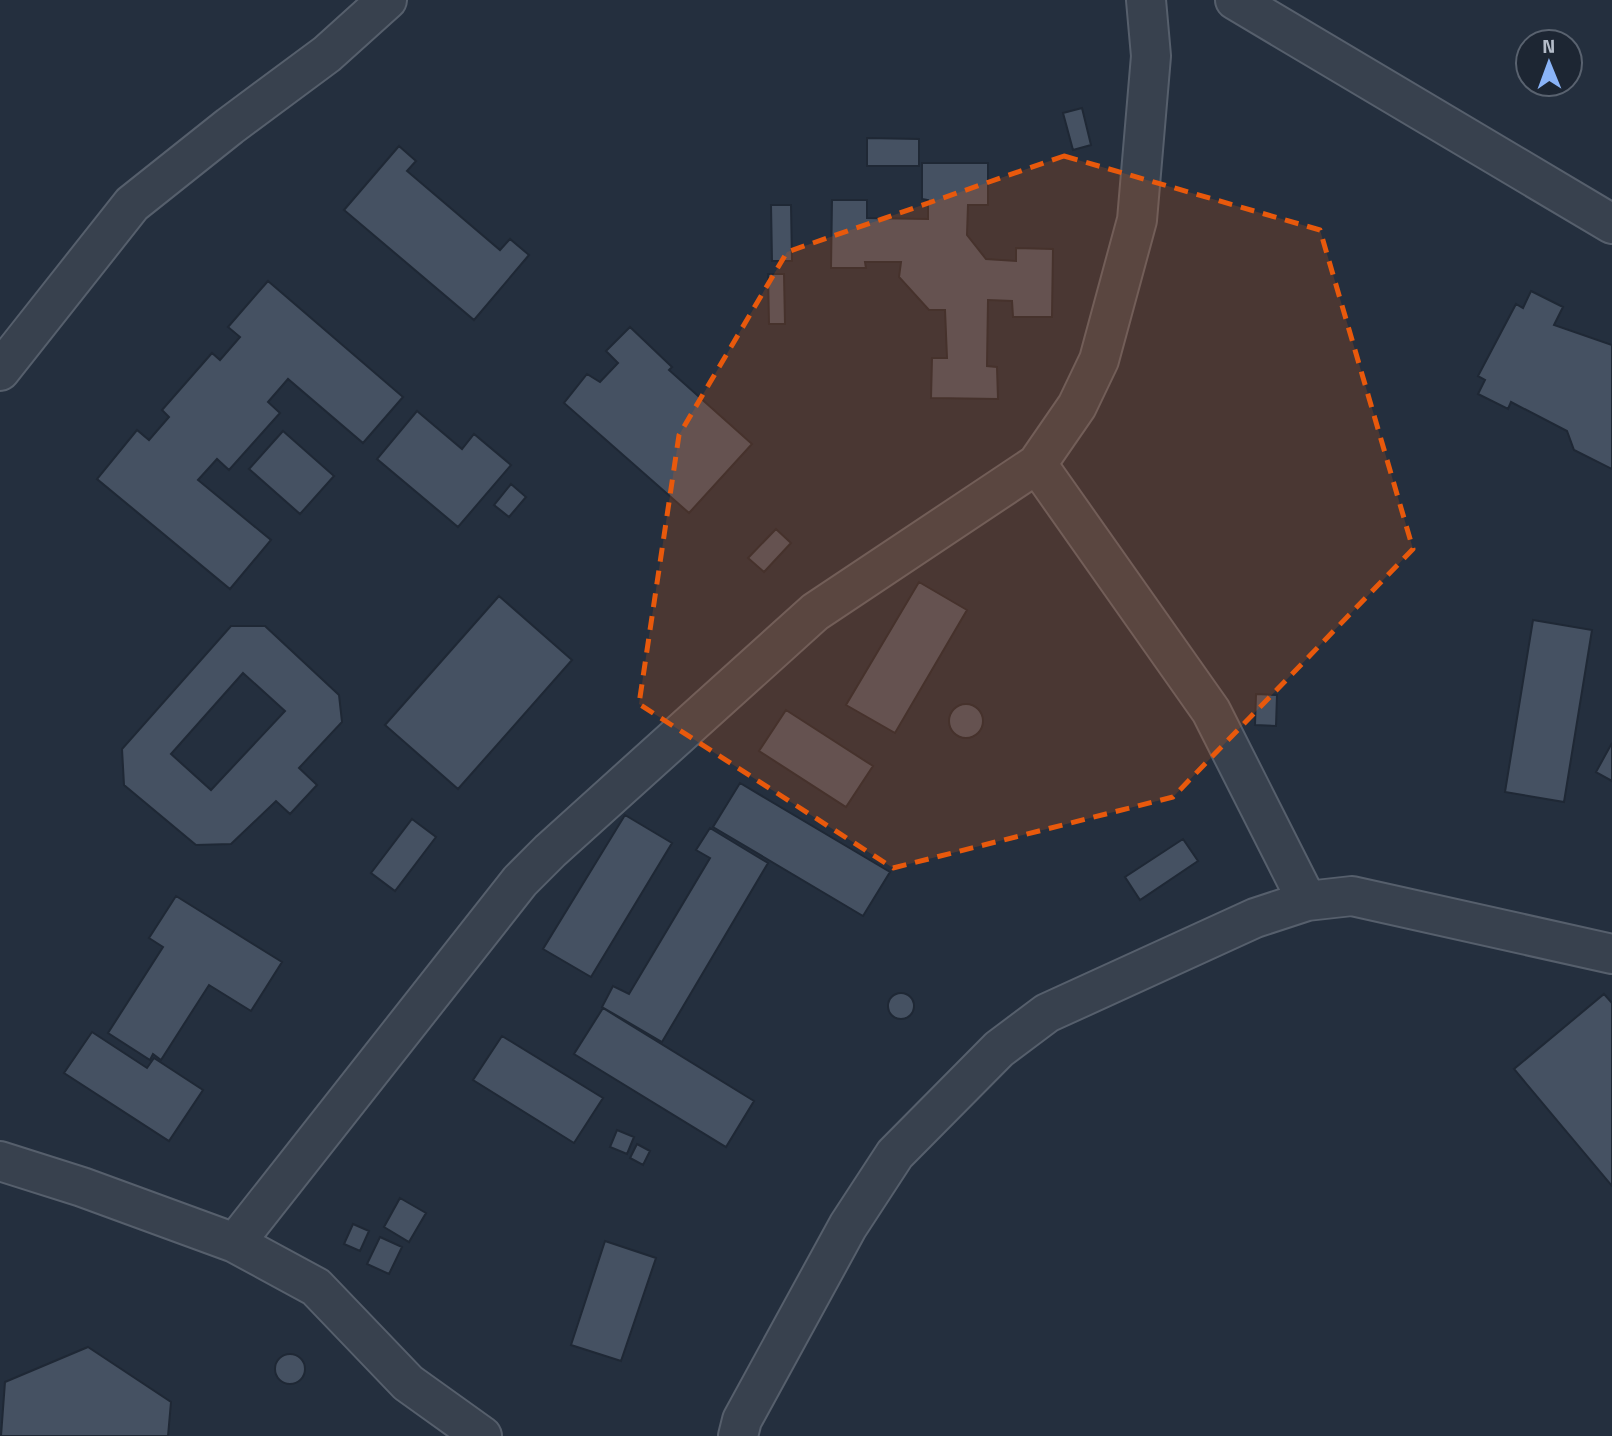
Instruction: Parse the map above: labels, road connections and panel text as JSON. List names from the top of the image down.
{
  "north": "top"
}
